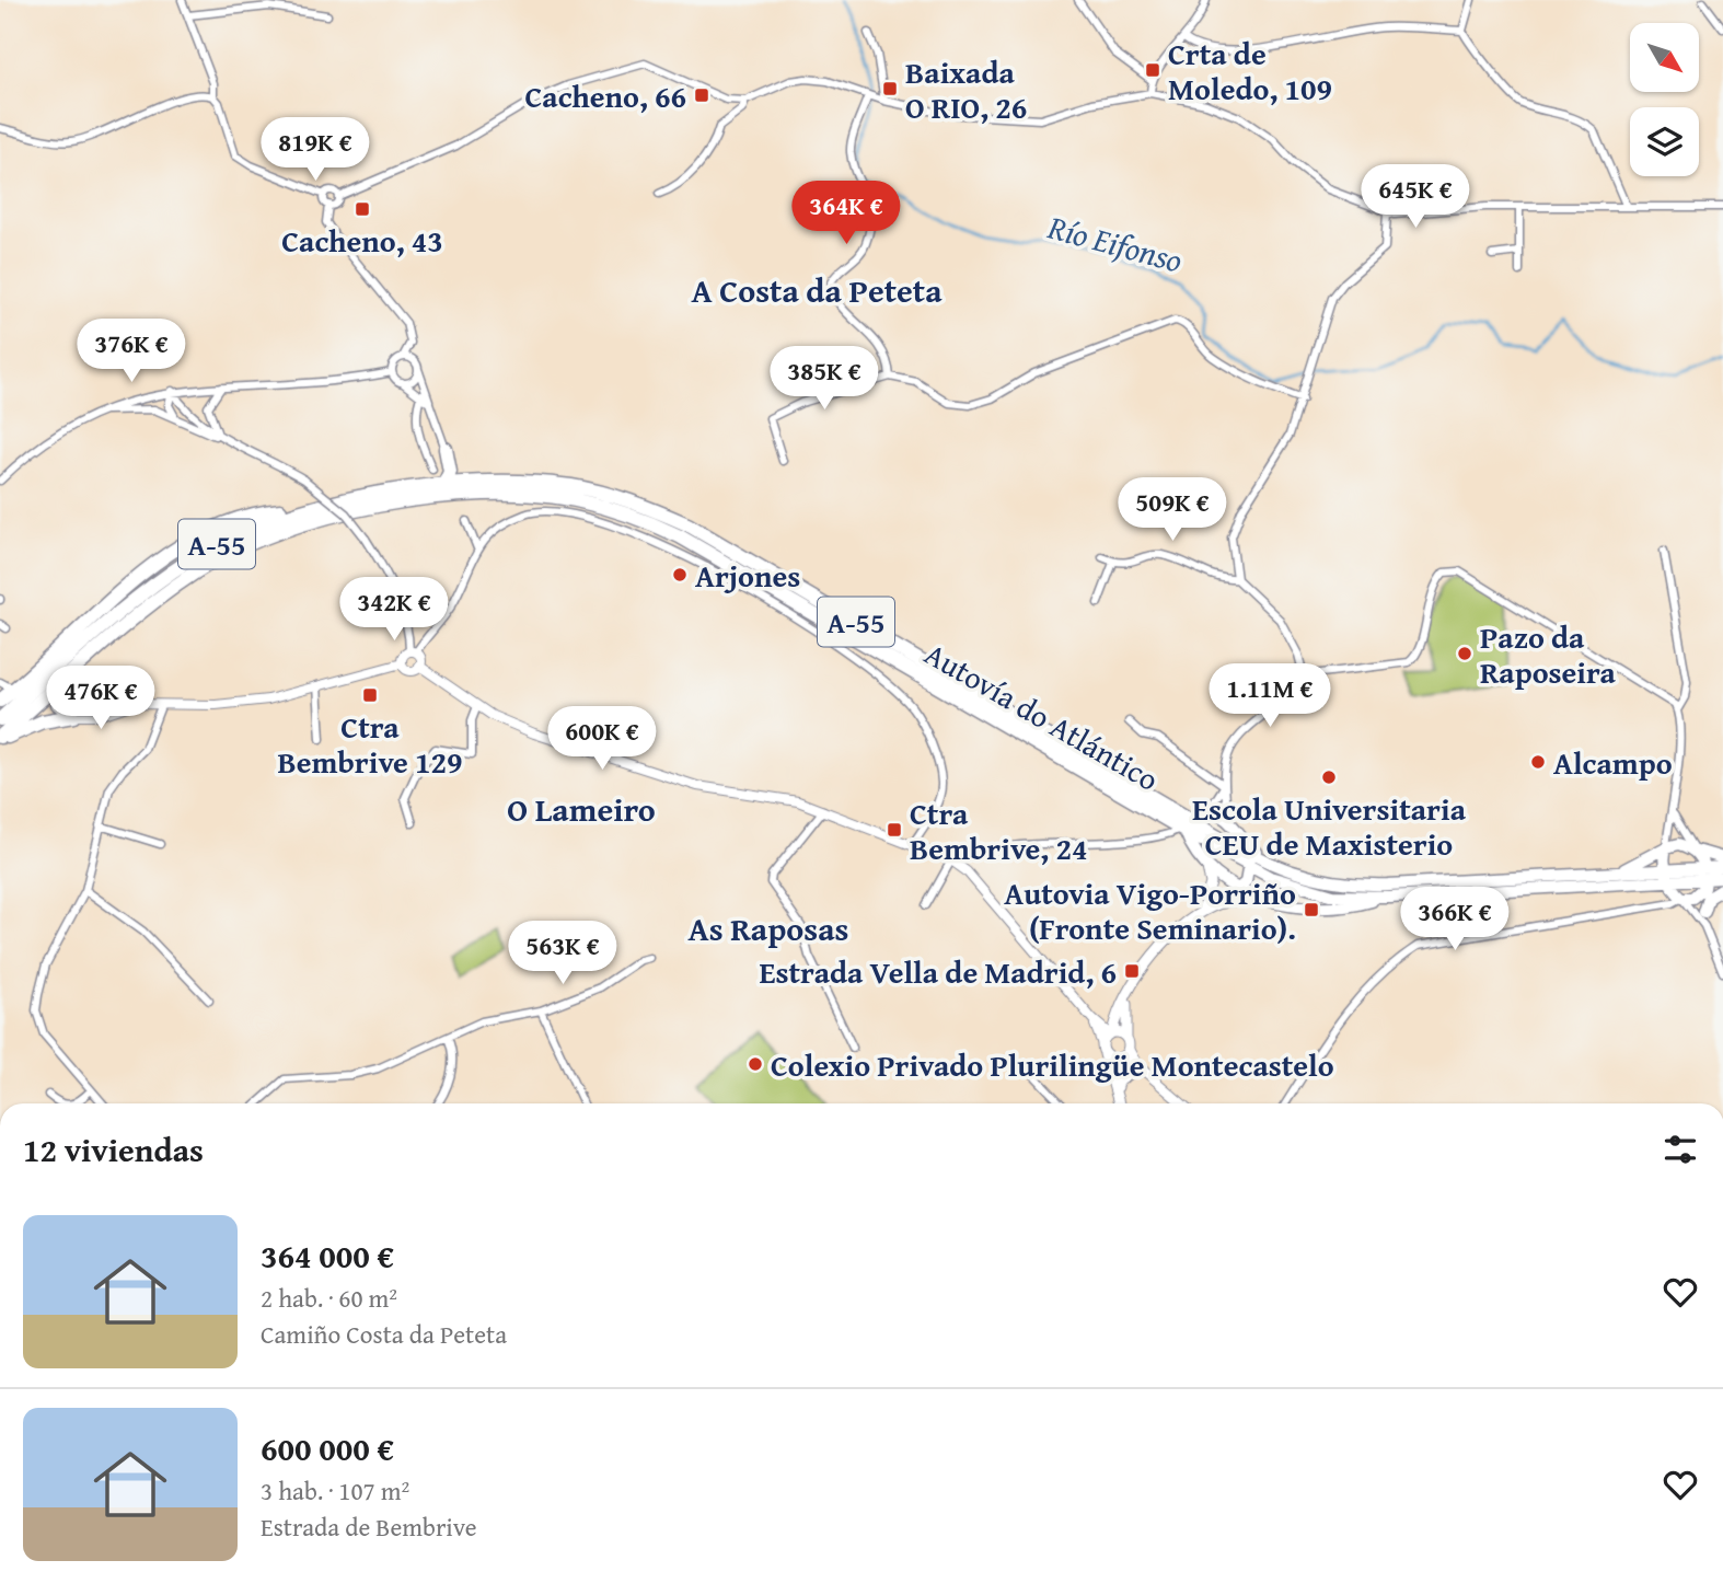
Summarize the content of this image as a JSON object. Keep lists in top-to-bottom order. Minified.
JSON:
{"streets":{"highway":["A-55","Autovía do Atlántico"]},"crossings":[["A-55","Autovía do Atlántico"]],"districts":["A Costa da Peteta","O Lameiro","As Raposas"],"water":["Río Eifonso"],"places":{"transit":["Crta de Moledo, 109","Baixada O RIO, 26","Cacheno, 66","Cacheno, 43","Ctra Bembrive 129","Ctra Bembrive, 24","Autovia Vigo-Porriño (Fronte Seminario).","Estrada Vella de Madrid, 6"],"other":["Arjones","Pazo da Raposeira","Alcampo","Escola Universitaria CEU de Maxisterio","Colexio Privado Plurilingüe Montecastelo"]},"north":"bottom right","page":{"price":["819K €","645K €","364K €","376K €","385K €","509K €","342K €","1.11M €","476K €","600K €","366K €","563K €"],"heading":"12 viviendas","list":[{"name":"364 000 €","note":"2 hab. · 60 m² · Camiño Costa da Peteta"},{"name":"600 000 €","note":"3 hab. · 107 m² · Estrada de Bembrive"}]}}
